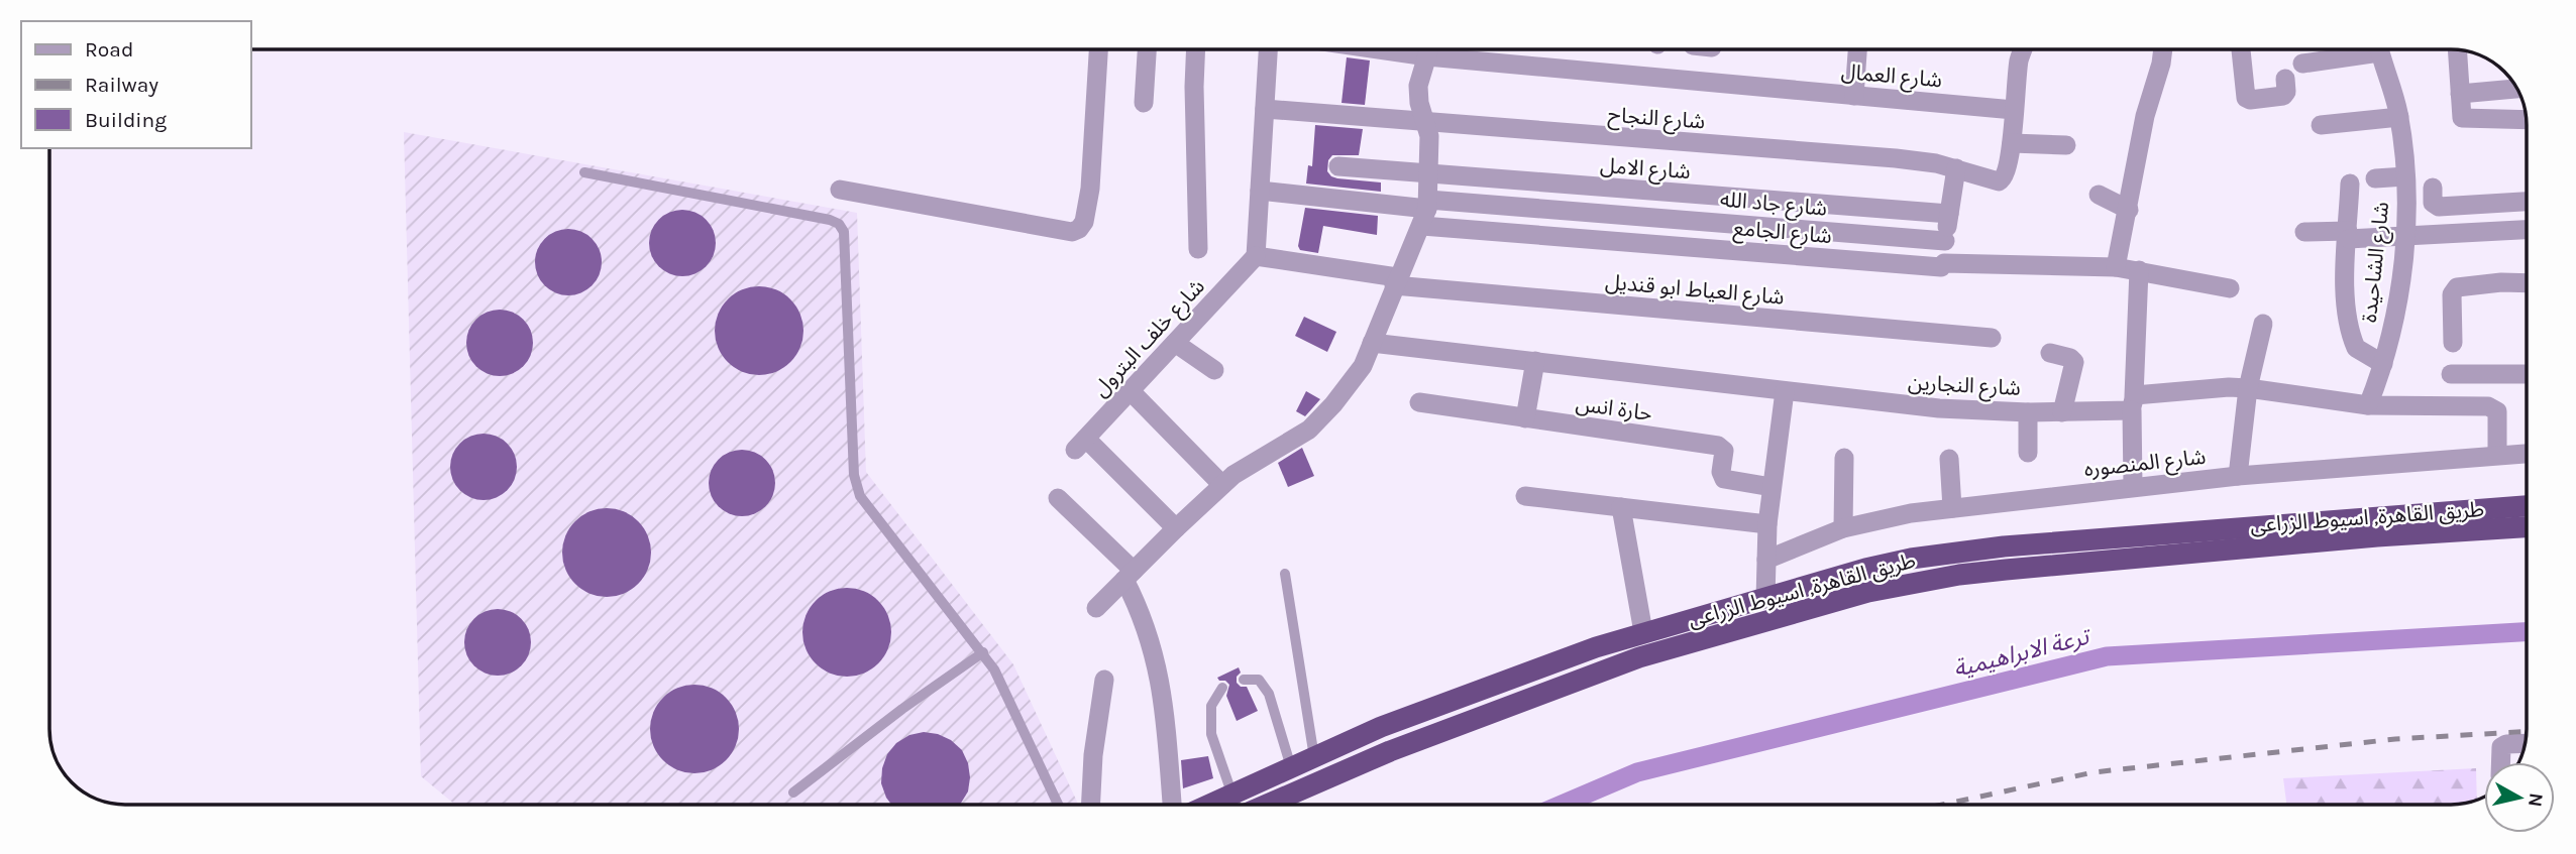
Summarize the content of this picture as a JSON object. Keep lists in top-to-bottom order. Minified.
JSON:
{"streets":{"highway":["طريق القاهرة, اسيوط الزراعى"],"street":["شارع العمال","شارع النجاح","شارع الامل","شارع جاد الله","شارع الجامع","شارع الشاحيدة","شارع العياط ابو قنديل","شارع خلف البترول","شارع النجارين","حارة انس","شارع المنصوره"]},"crossings":[["شارع جاد الله","شارع الجامع"],["شارع الشاحيدة","شارع النجارين"],["شارع العياط ابو قنديل","شارع خلف البترول"],["شارع النجارين","شارع المنصوره"]],"water":["ترعة الابراهيمية"],"legend":["Road","Railway","Building"],"north":"right"}
